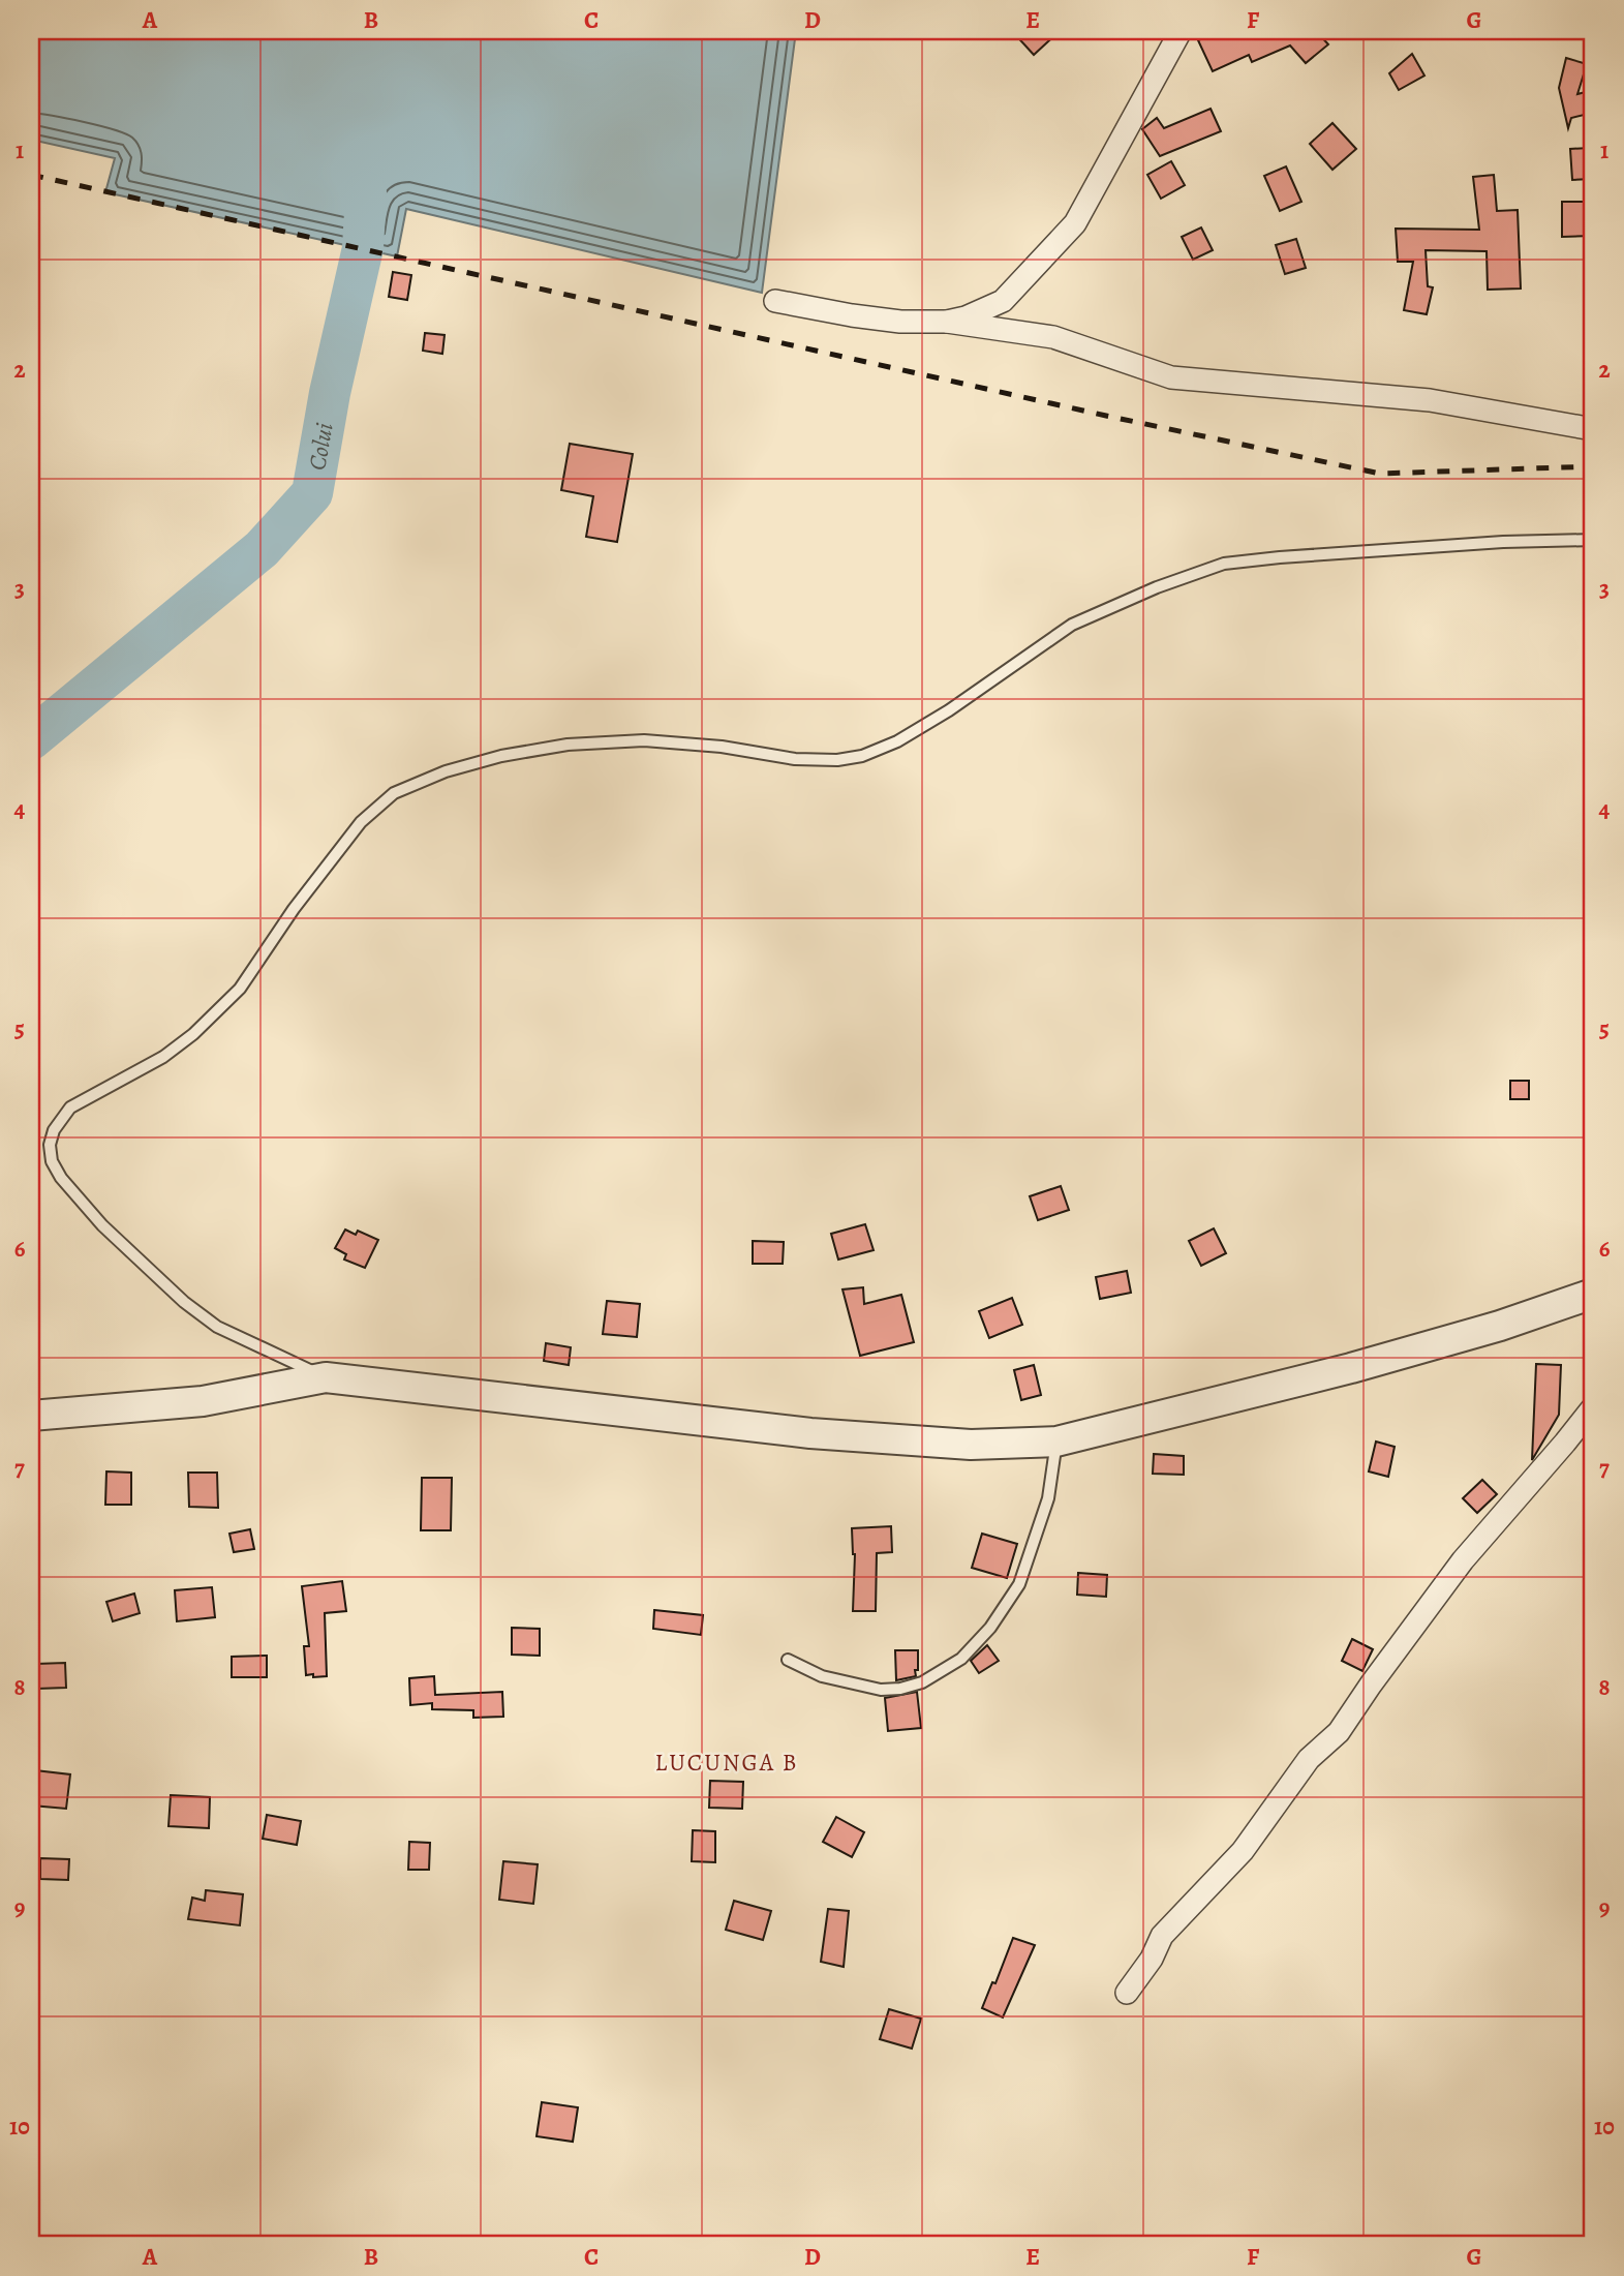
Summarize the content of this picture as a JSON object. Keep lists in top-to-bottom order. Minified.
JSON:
{"districts":["LUCUNGA B"],"water":["Colui"],"grid":{"columns":["A","B","C","D","E","F","G"],"rows":["1","2","3","4","5","6","7","8","9","10"]}}
